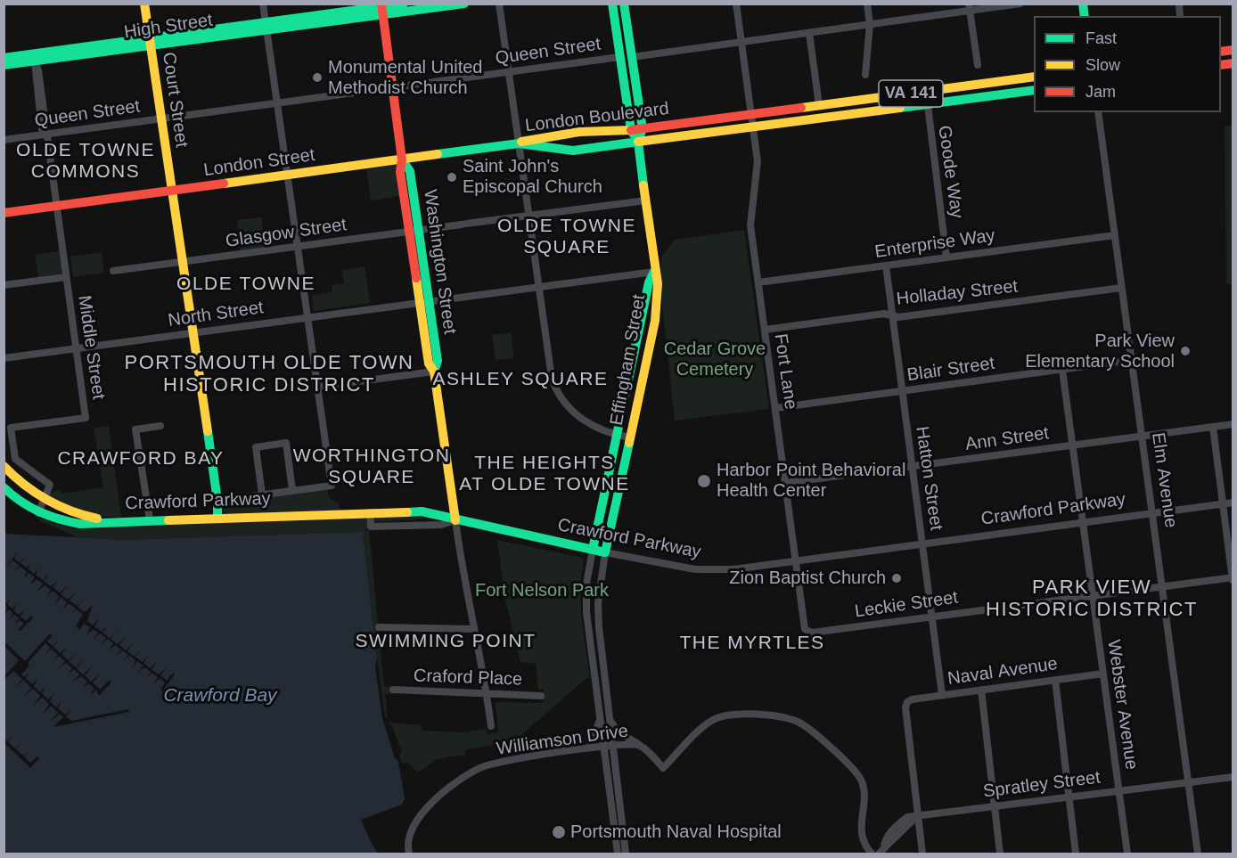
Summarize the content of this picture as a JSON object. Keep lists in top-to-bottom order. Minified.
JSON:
{"streets":{"main road":["High Street","VA 141","Court Street","London Boulevard","London Street","Washington Street","Effingham Street","Crawford Parkway"],"street":["Queen Street","Goode Way","Glasgow Street","Enterprise Way","Holladay Street","North Street","Middle Street","Blair Street","Fort Lane","Ann Street","Hatton Street","Elm Avenue","Leckie Street","Naval Avenue","Craford Place","Webster Avenue","Williamson Drive","Spratley Street"]},"crossings":[["High Street","Court Street"],["High Street","Washington Street"],["High Street","Middle Street"],["Queen Street","Court Street"],["Queen Street","Washington Street"],["Queen Street","Middle Street"],["Queen Street","Effingham Street"],["Court Street","London Street"],["Court Street","Glasgow Street"],["Court Street","North Street"],["Court Street","Crawford Parkway"],["London Boulevard","London Street"],["London Boulevard","Goode Way"],["London Boulevard","Effingham Street"],["London Boulevard","Fort Lane"],["London Street","Washington Street"],["London Street","Middle Street"],["Goode Way","Enterprise Way"],["Glasgow Street","Washington Street"],["Glasgow Street","Effingham Street"],["Enterprise Way","Fort Lane"],["Enterprise Way","Hatton Street"],["Enterprise Way","Elm Avenue"],["Washington Street","North Street"],["Washington Street","Crawford Parkway"],["Washington Street","Craford Place"],["Holladay Street","Fort Lane"],["Holladay Street","Hatton Street"],["Holladay Street","Elm Avenue"],["North Street","Middle Street"],["North Street","Effingham Street"],["Middle Street","Crawford Parkway"],["Effingham Street","Crawford Parkway"],["Effingham Street","Williamson Drive"],["Blair Street","Fort Lane"],["Blair Street","Hatton Street"],["Blair Street","Elm Avenue"],["Blair Street","Webster Avenue"],["Fort Lane","Ann Street"],["Fort Lane","Crawford Parkway"],["Fort Lane","Leckie Street"],["Ann Street","Hatton Street"],["Ann Street","Elm Avenue"],["Ann Street","Webster Avenue"],["Hatton Street","Crawford Parkway"],["Hatton Street","Leckie Street"],["Hatton Street","Naval Avenue"],["Elm Avenue","Crawford Parkway"],["Elm Avenue","Leckie Street"],["Elm Avenue","Spratley Street"],["Crawford Parkway","Webster Avenue"],["Leckie Street","Webster Avenue"],["Naval Avenue","Webster Avenue"],["Naval Avenue","Spratley Street"],["Webster Avenue","Spratley Street"]],"districts":["OLDE TOWNE COMMONS","OLDE TOWNE SQUARE","OLDE TOWNE","PORTSMOUTH OLDE TOWN HISTORIC DISTRICT","ASHLEY SQUARE","WORTHINGTON SQUARE","CRAWFORD BAY","THE HEIGHTS AT OLDE TOWNE","PARK VIEW HISTORIC DISTRICT","SWIMMING POINT","THE MYRTLES"],"water":["Crawford Bay"],"parks":["Cedar Grove Cemetery","Fort Nelson Park"],"places":["Monumental United Methodist Church","Saint John's Episcopal Church","Park View Elementary School","Harbor Point Behavioral Health Center","Zion Baptist Church","Portsmouth Naval Hospital"],"legend":["Fast","Slow","Jam"]}
